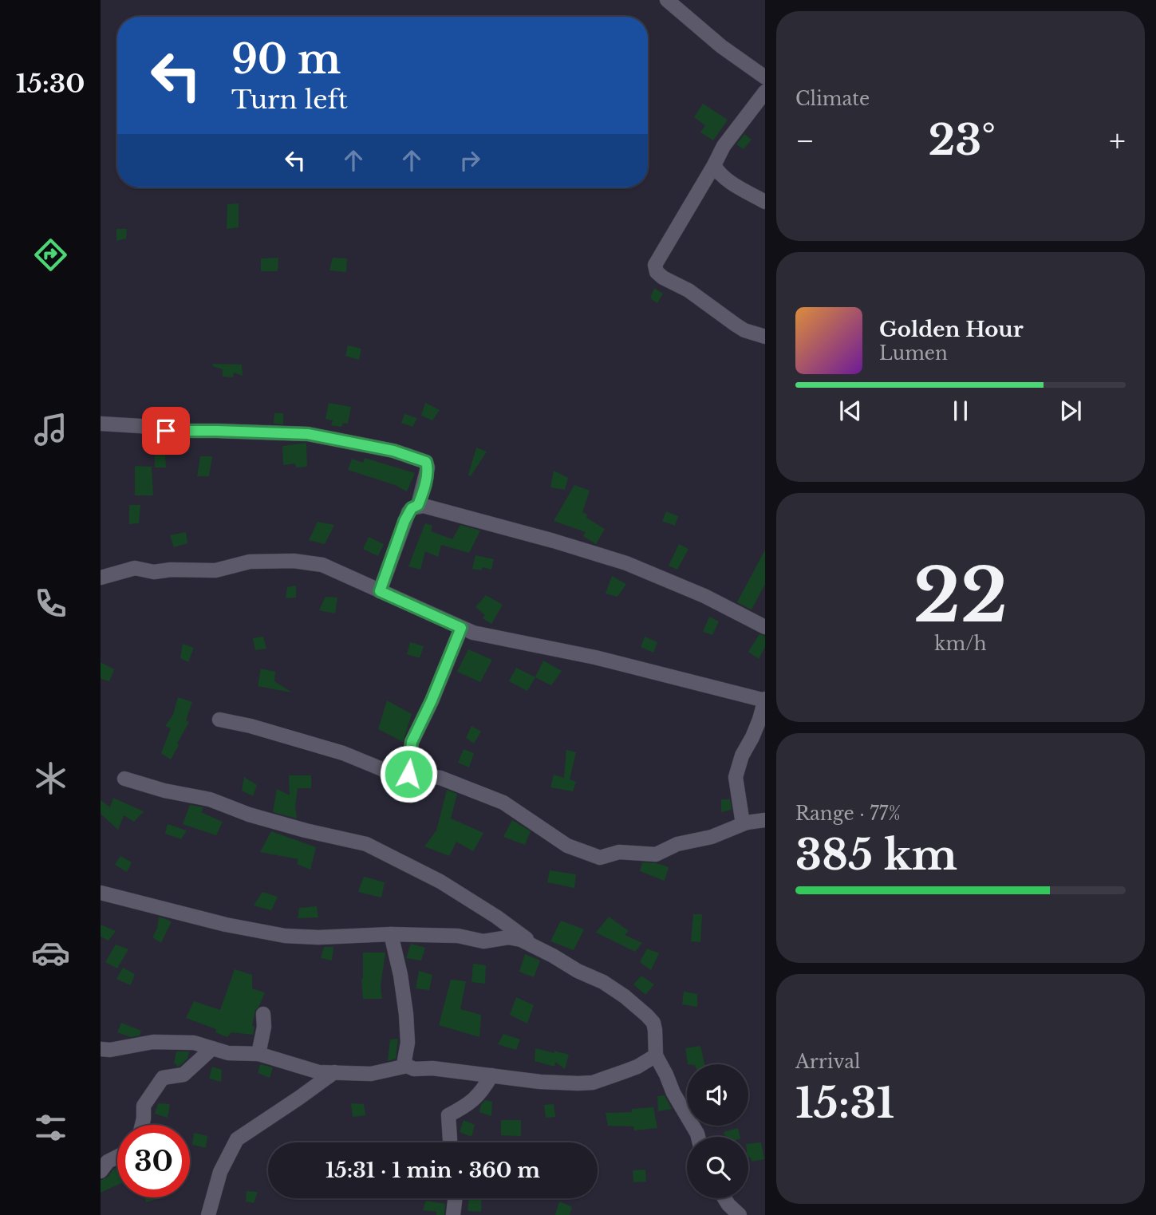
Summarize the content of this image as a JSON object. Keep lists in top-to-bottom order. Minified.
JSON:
{"page":{"tabs":"15:30","tile":["Climate",["22","km/h"],["Range · 77%","385 km"],["Arrival","15:31"]],"turn":["90 m","Turn left"],"heat":["−","23°","+"],"song":["Golden Hour","Lumen"],"limit":"30","trip":"15:31 · 1 min · 360 m"}}
